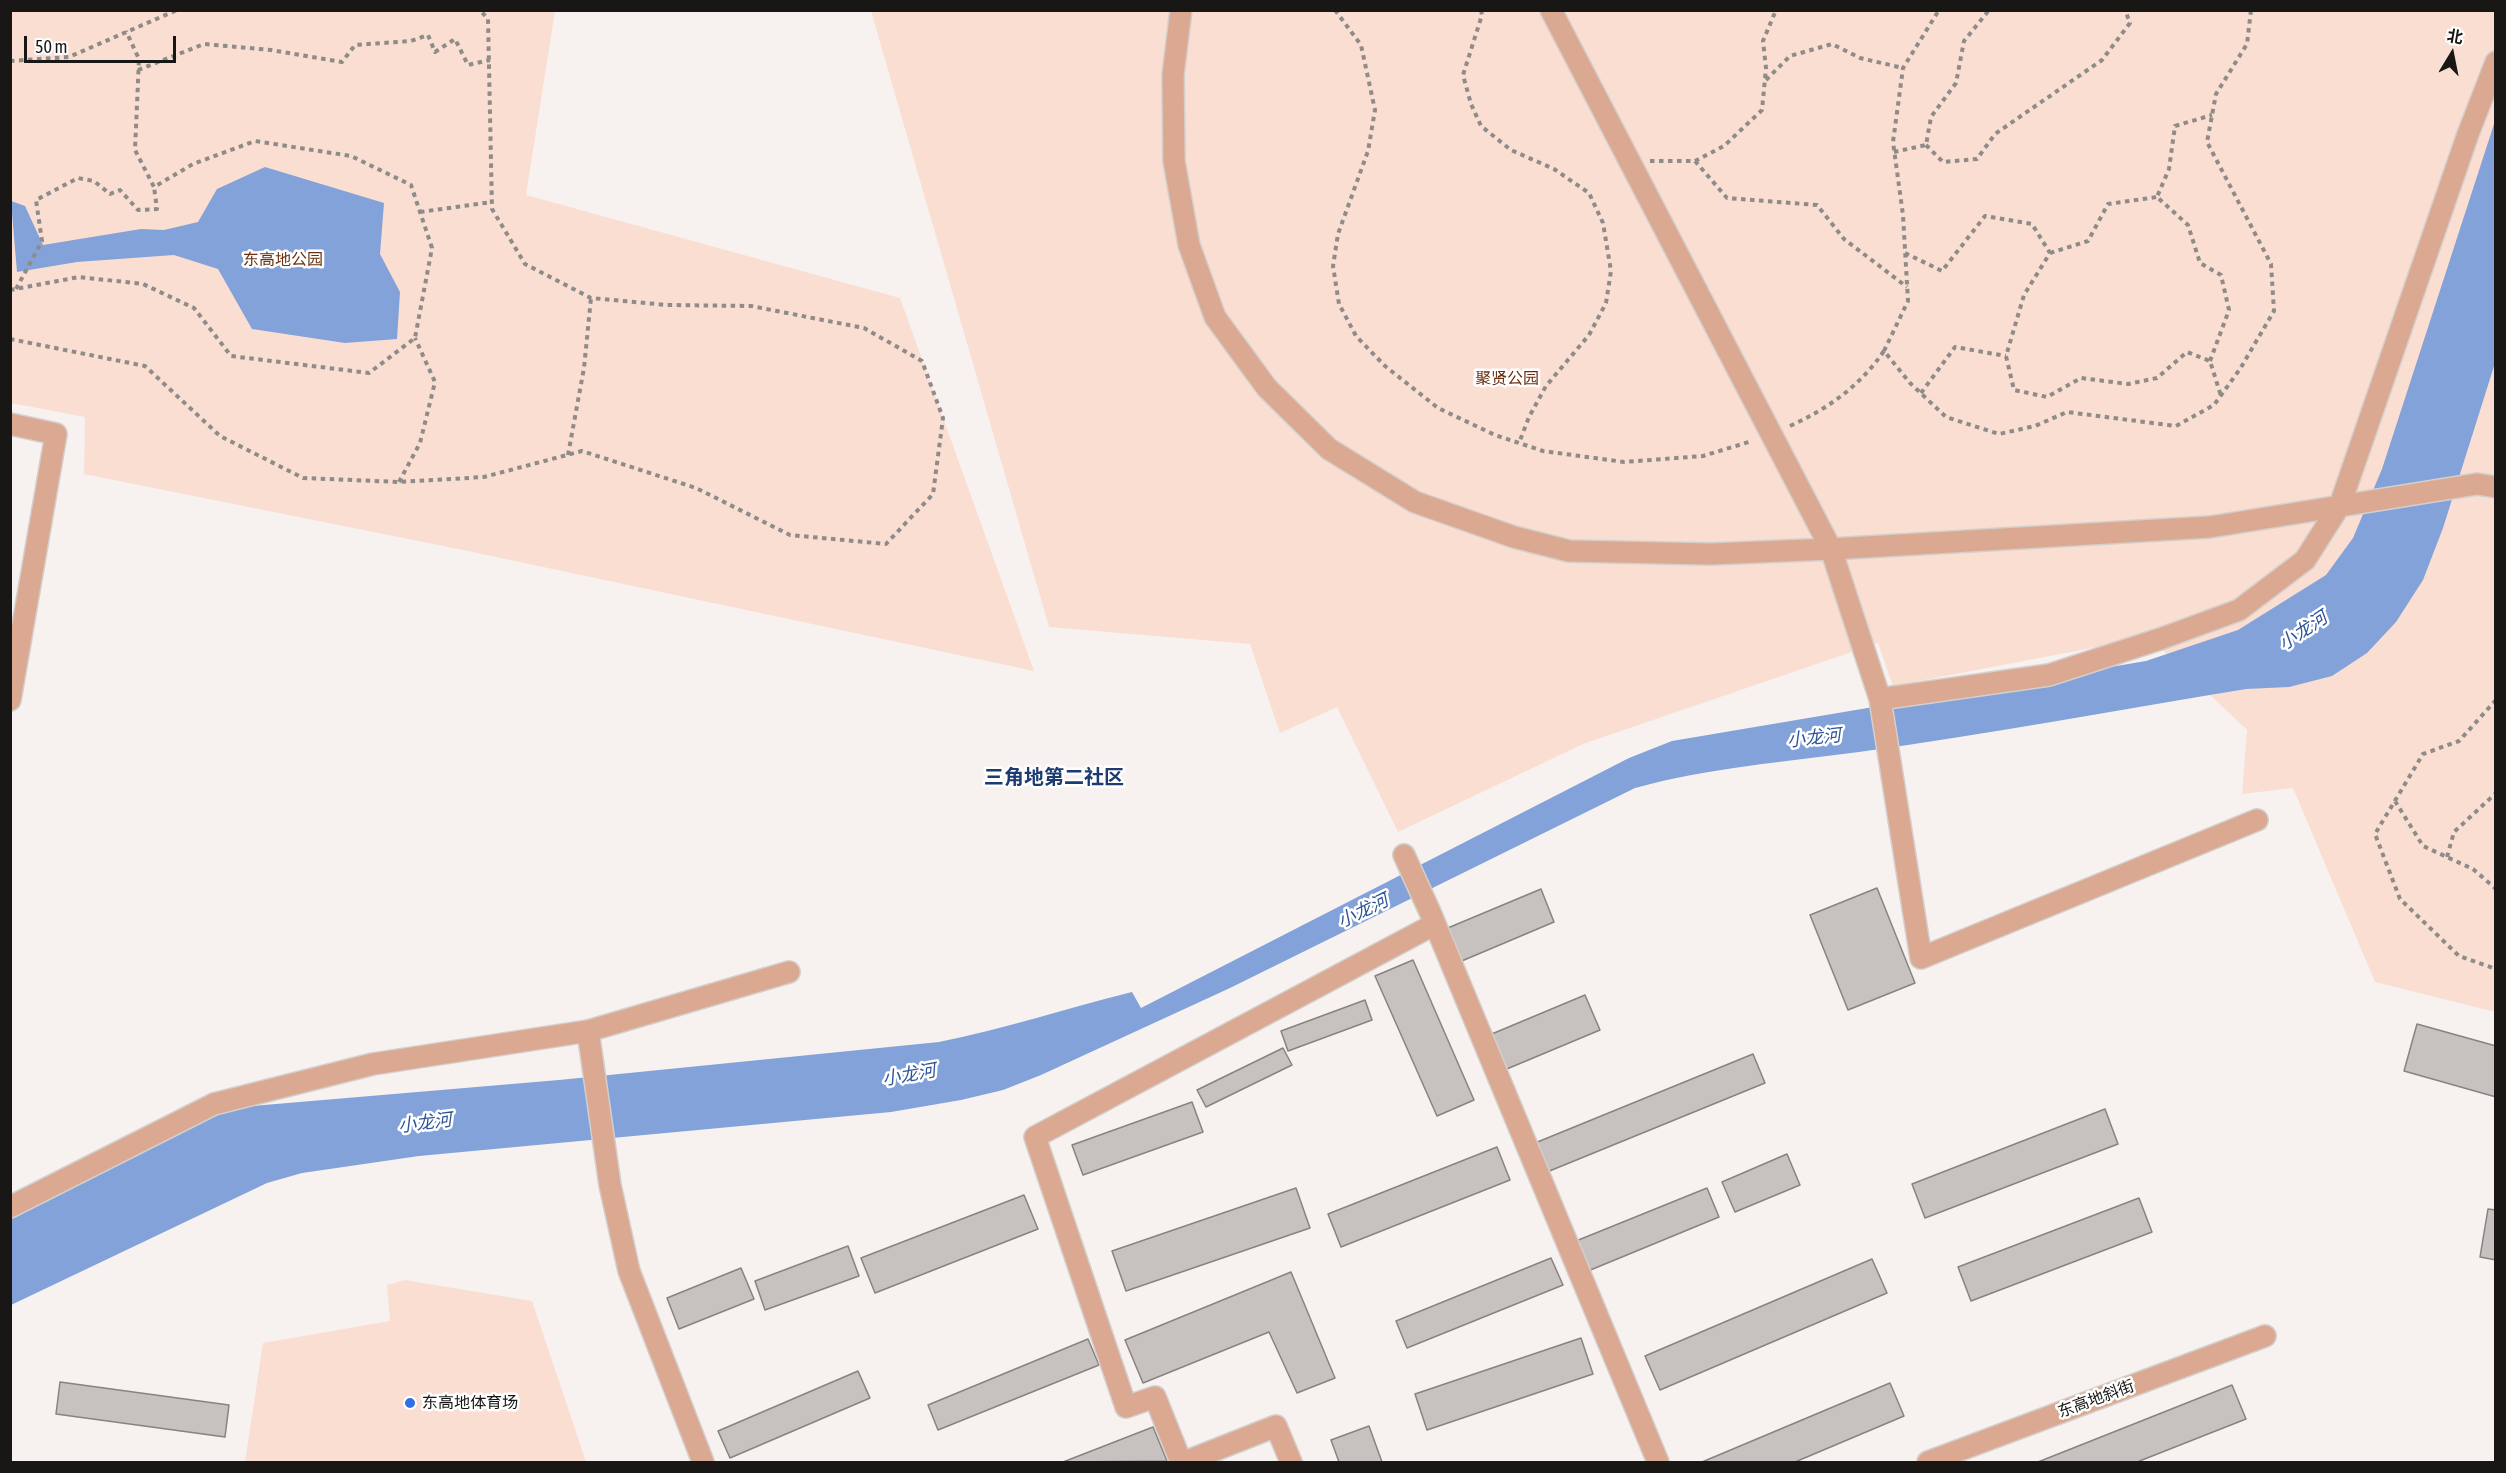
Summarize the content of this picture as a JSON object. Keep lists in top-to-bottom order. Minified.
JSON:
{"streets":{"street":["东高地斜街"]},"districts":["三角地第二社区"],"water":["小龙河"],"parks":["东高地公园","聚贤公园"],"places":["东高地体育场"],"scale_bar":"50 m","north":"top"}
